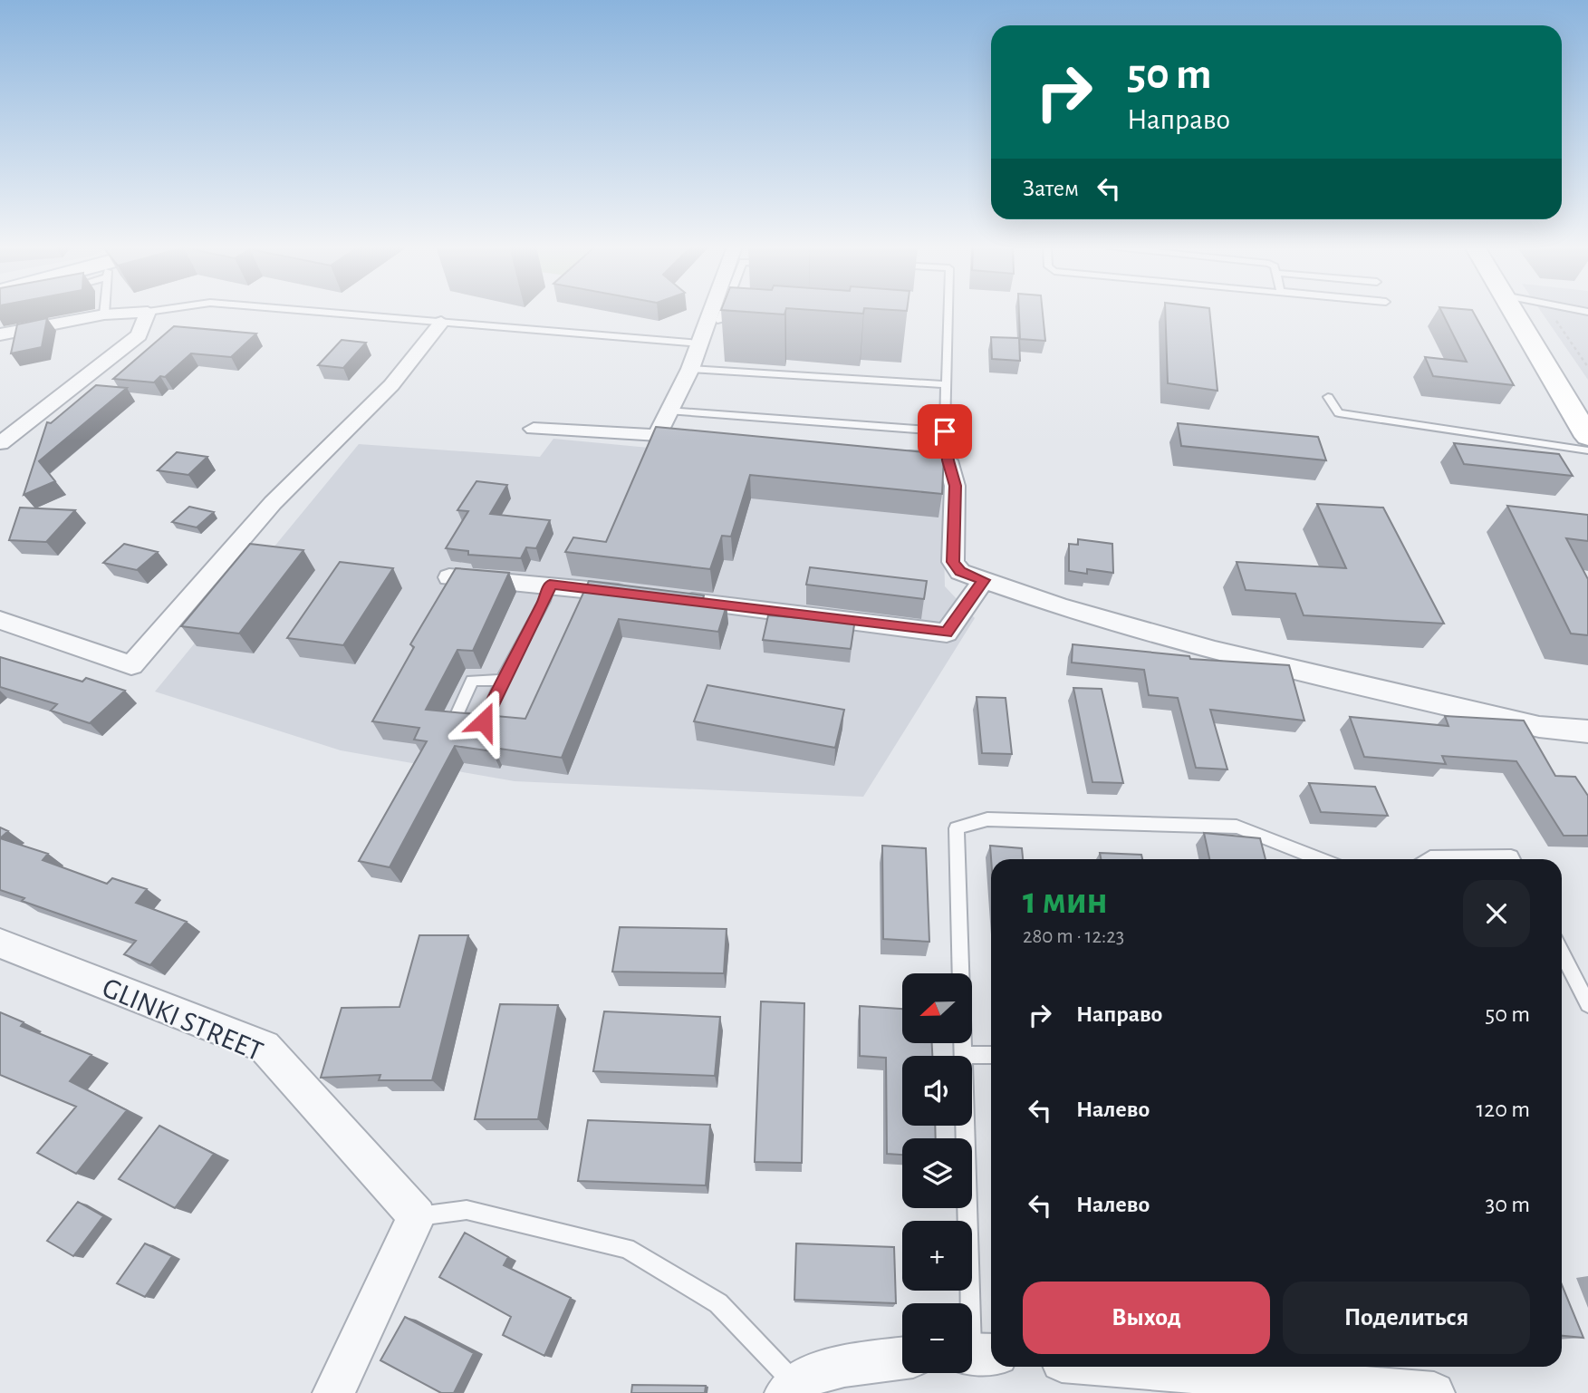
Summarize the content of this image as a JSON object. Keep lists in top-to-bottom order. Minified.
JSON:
{"streets":{"street":["GLINKI STREET"]},"north":"left","page":{"turn":["50 m","Направо"],"then":"Затем","heading":["1 мин","280 m · 12:23"],"list":[{"name":"Направо","value":"50 m"},{"name":"Налево","value":"120 m"},{"name":"Налево","value":"30 m"}],"map_buttons":["+","−"],"buttons":["Выход","Поделиться"]}}
